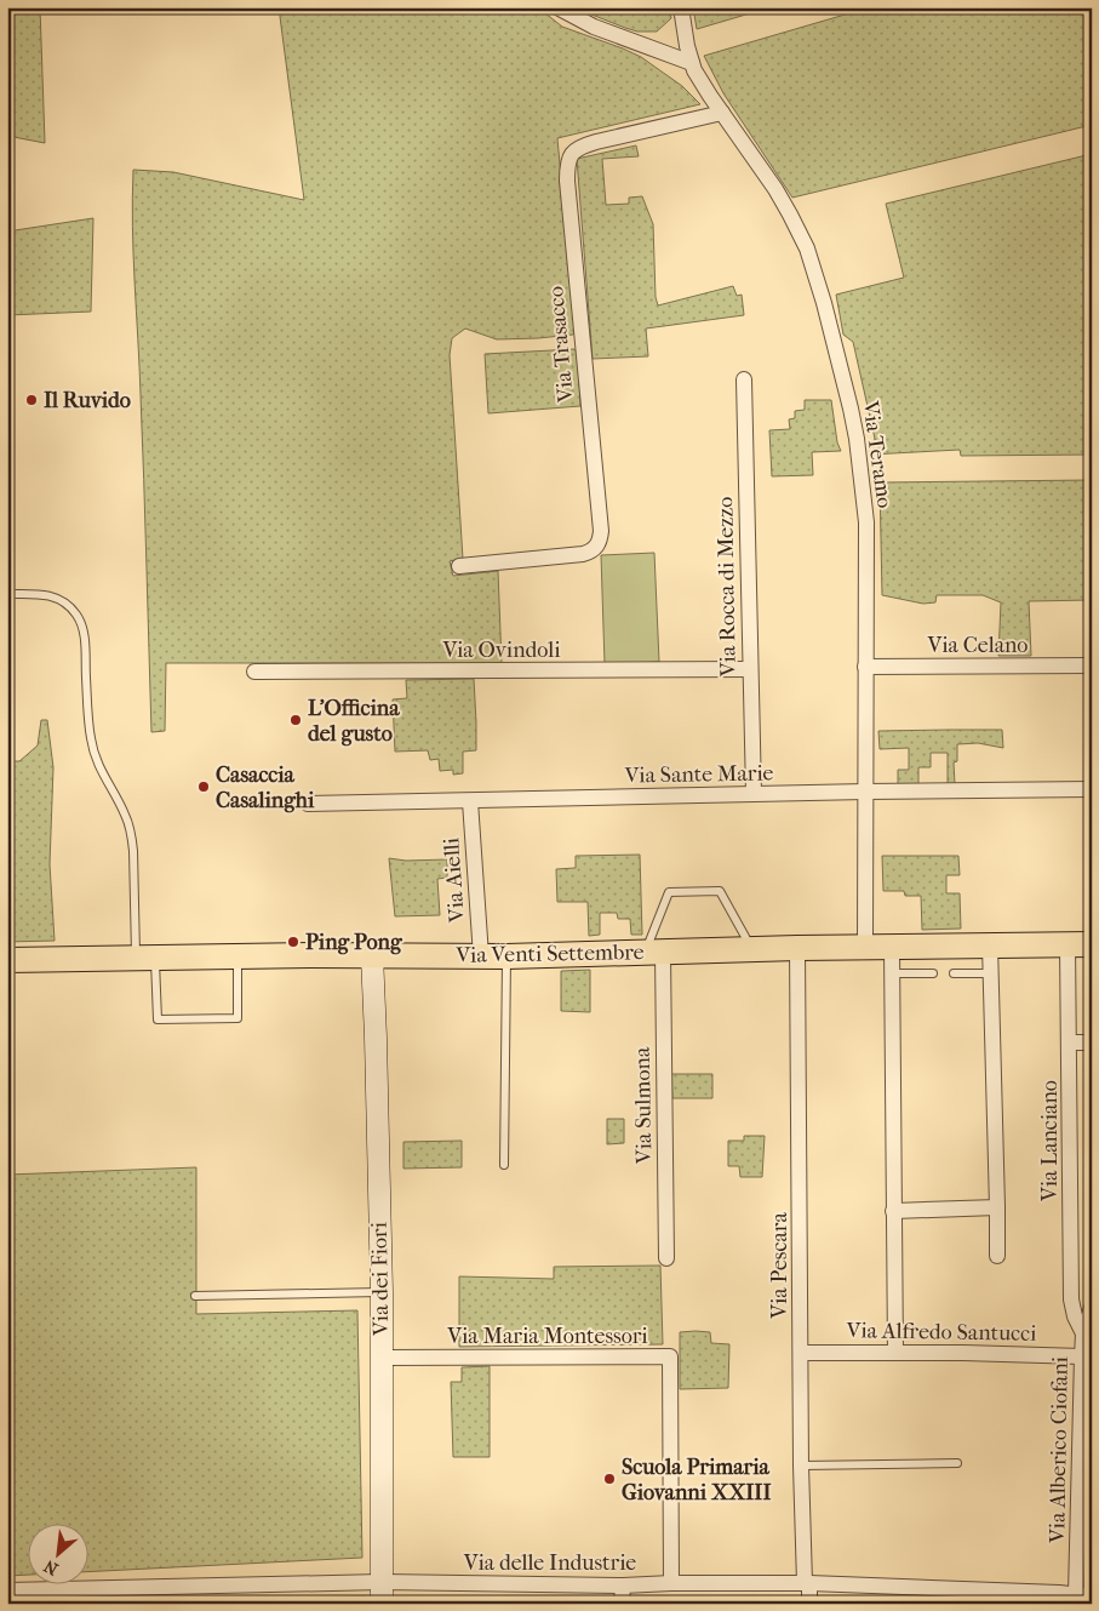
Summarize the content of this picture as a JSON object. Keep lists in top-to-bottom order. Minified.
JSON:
{"streets":{"main road":["Via Venti Settembre","Via dei Fiori"],"street":["Via Trasacco","Via Teramo","Via Rocca di Mezzo","Via Celano","Via Ovindoli","Via Sante Marie","Via Aielli","Via Sulmona","Via Lanciano","Via Pescara","Via Alfredo Santucci","Via Maria Montessori","Via Alberico Ciofani","Via delle Industrie"]},"crossings":[["Via Trasacco","Via Teramo"],["Via Teramo","Via Celano"],["Via Teramo","Via Sante Marie"],["Via Teramo","Via Venti Settembre"],["Via Rocca di Mezzo","Via Ovindoli"],["Via Rocca di Mezzo","Via Sante Marie"],["Via Sante Marie","Via Aielli"],["Via Aielli","Via Venti Settembre"],["Via Venti Settembre","Via Sulmona"],["Via Venti Settembre","Via Lanciano"],["Via Venti Settembre","Via Pescara"],["Via Venti Settembre","Via dei Fiori"],["Via Lanciano","Via Alberico Ciofani"],["Via Pescara","Via Alfredo Santucci"],["Via Pescara","Via delle Industrie"],["Via dei Fiori","Via Maria Montessori"],["Via dei Fiori","Via delle Industrie"],["Via Alfredo Santucci","Via Alberico Ciofani"],["Via Maria Montessori","Via delle Industrie"],["Via Alberico Ciofani","Via delle Industrie"]],"places":["Il Ruvido","L'Officina del gusto","Casaccia Casalinghi","Ping Pong","Scuola Primaria Giovanni XXIII"],"north":"bottom left"}
